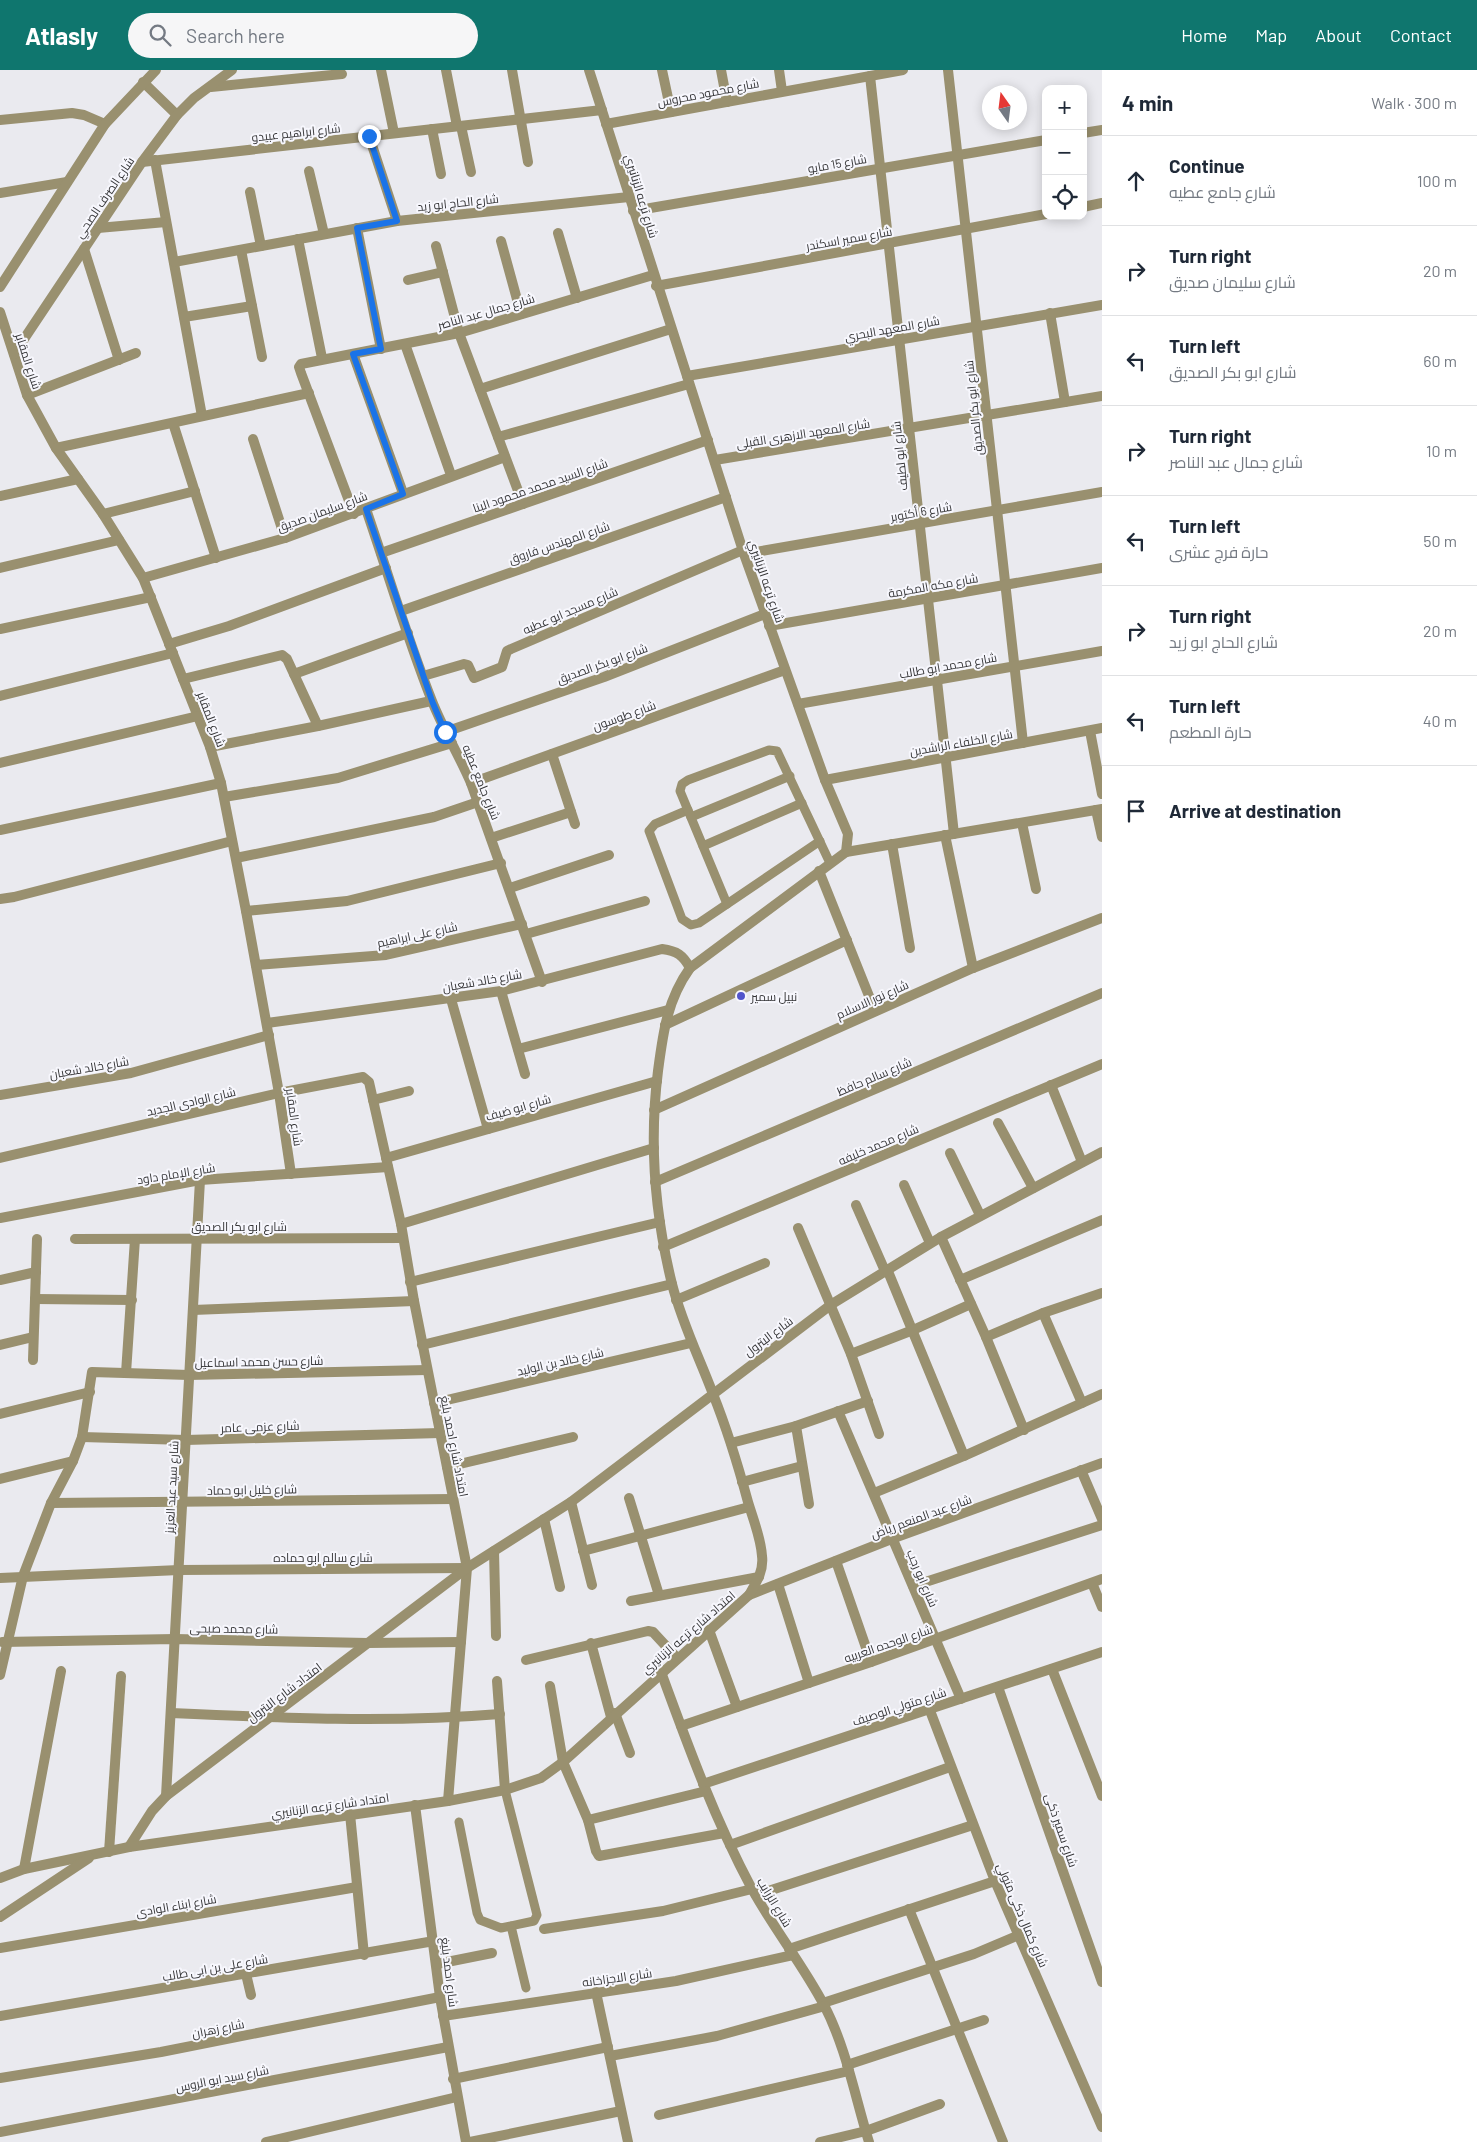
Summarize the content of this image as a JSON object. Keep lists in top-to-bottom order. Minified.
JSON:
{"streets":{"street":["شارع محمود محروس","شارع ابراهيم عبيدو","شارع 15 مايو","شارع ترعه الزنانيري","شارع الصرف الصحي","شارع الحاج ابو زيد","شارع سمير اسكندر","شارع جمال عبد الناصر","شارع المعهد البحري","شارع المقابر","شارع ابو بكر الصديق","شارع المعهد الازهرى القبلى","شارع ابو لطيف","شارع السيد محمد محمود البنا","شارع سليمان صديق","شارع 6 أكتوبر","شارع المهندس فاروق","شارع مكه المكرمة","شارع مسجد ابو عطيه","شارع محمد ابو طالب","شارع طوسون","شارع الخلفاء الراشدين","شارع جامع عطيه","شارع على ابراهيم","شارع خالد شعبان","شارع نور الاسلام","شارع سالم حافظ","شارع الوادى الجديد","شارع ابو ضيف","شارع محمد خليفه","شارع الإمام داود","شارع البترول","شارع حسن محمد اسماعيل","شارع خالد بن الوليد","شارع عزمى عامر","امتداد شارع احمد بليغ","شارع سيد عبد العزيز","شارع خليل ابو حماد","شارع عبد المنعم رياض","شارع سالم ابو حماده","شارع ابو رجب","شارع محمد صبحى","امتداد شارع ترعه الزنانيري","شارع الوحده العربيه","امتداد شارع البترول","شارع متولي الوصيف","شارع سمير ذكى","شارع الزرايب","شارع ابناء الوادى","شارع كمال ذكى متولي","شارع على بن ابى طالب","شارع احمد بليغ","شارع الاجزاخانه","شارع زهران","شارع سيد ابو الروس"]},"crossings":[["شارع محمود محروس","شارع ترعه الزنانيري"],["شارع محمود محروس","شارع ابو لطيف"],["شارع ابراهيم عبيدو","شارع ترعه الزنانيري"],["شارع ابراهيم عبيدو","شارع الصرف الصحي"],["شارع 15 مايو","شارع ترعه الزنانيري"],["شارع 15 مايو","شارع ابو بكر الصديق"],["شارع 15 مايو","شارع ابو لطيف"],["شارع ترعه الزنانيري","شارع الحاج ابو زيد"],["شارع ترعه الزنانيري","شارع سمير اسكندر"],["شارع ترعه الزنانيري","شارع جمال عبد الناصر"],["شارع ترعه الزنانيري","شارع المعهد البحري"],["شارع ترعه الزنانيري","شارع ابو بكر الصديق"],["شارع ترعه الزنانيري","شارع المعهد الازهرى القبلى"],["شارع ترعه الزنانيري","شارع السيد محمد محمود البنا"],["شارع ترعه الزنانيري","شارع 6 أكتوبر"],["شارع ترعه الزنانيري","شارع المهندس فاروق"],["شارع ترعه الزنانيري","شارع مكه المكرمة"],["شارع ترعه الزنانيري","شارع مسجد ابو عطيه"],["شارع ترعه الزنانيري","شارع محمد ابو طالب"],["شارع ترعه الزنانيري","شارع طوسون"],["شارع ترعه الزنانيري","شارع الخلفاء الراشدين"],["شارع الصرف الصحي","شارع المقابر"],["شارع سمير اسكندر","شارع ابو بكر الصديق"],["شارع سمير اسكندر","شارع ابو لطيف"],["شارع المعهد البحري","شارع ابو بكر الصديق"],["شارع المعهد البحري","شارع ابو لطيف"],["شارع المقابر","شارع سليمان صديق"],["شارع المقابر","شارع على ابراهيم"],["شارع المقابر","شارع خالد شعبان"],["شارع المقابر","شارع الوادى الجديد"],["شارع المقابر","شارع الإمام داود"],["شارع ابو بكر الصديق","شارع المعهد الازهرى القبلى"],["شارع ابو بكر الصديق","شارع 6 أكتوبر"],["شارع ابو بكر الصديق","شارع مكه المكرمة"],["شارع ابو بكر الصديق","شارع محمد ابو طالب"],["شارع ابو بكر الصديق","شارع الخلفاء الراشدين"],["شارع ابو بكر الصديق","شارع جامع عطيه"],["شارع ابو بكر الصديق","امتداد شارع احمد بليغ"],["شارع ابو بكر الصديق","شارع سيد عبد العزيز"],["شارع المعهد الازهرى القبلى","شارع ابو لطيف"],["شارع ابو لطيف","شارع 6 أكتوبر"],["شارع ابو لطيف","شارع مكه المكرمة"],["شارع ابو لطيف","شارع محمد ابو طالب"],["شارع ابو لطيف","شارع الخلفاء الراشدين"],["شارع ابو لطيف","شارع نور الاسلام"],["شارع السيد محمد محمود البنا","شارع جامع عطيه"],["شارع سليمان صديق","شارع جامع عطيه"],["شارع 6 أكتوبر","شارع مسجد ابو عطيه"],["شارع المهندس فاروق","شارع جامع عطيه"],["شارع مسجد ابو عطيه","شارع جامع عطيه"],["شارع طوسون","شارع جامع عطيه"],["شارع جامع عطيه","شارع على ابراهيم"],["شارع جامع عطيه","شارع خالد شعبان"],["شارع نور الاسلام","امتداد شارع ترعه الزنانيري"],["شارع سالم حافظ","امتداد شارع ترعه الزنانيري"],["شارع الوادى الجديد","امتداد شارع احمد بليغ"],["شارع ابو ضيف","شارع الإمام داود"],["شارع ابو ضيف","امتداد شارع احمد بليغ"],["شارع ابو ضيف","امتداد شارع ترعه الزنانيري"],["شارع محمد خليفه","امتداد شارع ترعه الزنانيري"],["شارع الإمام داود","امتداد شارع احمد بليغ"],["شارع الإمام داود","شارع سيد عبد العزيز"],["شارع البترول","امتداد شارع احمد بليغ"],["شارع البترول","شارع سالم ابو حماده"],["شارع البترول","امتداد شارع ترعه الزنانيري"],["شارع البترول","امتداد شارع البترول"],["شارع حسن محمد اسماعيل","امتداد شارع احمد بليغ"],["شارع حسن محمد اسماعيل","شارع سيد عبد العزيز"],["شارع خالد بن الوليد","امتداد شارع احمد بليغ"],["شارع خالد بن الوليد","امتداد شارع ترعه الزنانيري"],["شارع عزمى عامر","امتداد شارع احمد بليغ"],["شارع عزمى عامر","شارع سيد عبد العزيز"],["امتداد شارع احمد بليغ","شارع خليل ابو حماد"],["امتداد شارع احمد بليغ","شارع سالم ابو حماده"],["امتداد شارع احمد بليغ","شارع محمد صبحى"],["امتداد شارع احمد بليغ","امتداد شارع ترعه الزنانيري"],["امتداد شارع احمد بليغ","امتداد شارع البترول"],["شارع سيد عبد العزيز","شارع خليل ابو حماد"],["شارع سيد عبد العزيز","شارع سالم ابو حماده"],["شارع سيد عبد العزيز","شارع محمد صبحى"],["شارع سيد عبد العزيز","امتداد شارع البترول"],["شارع عبد المنعم رياض","شارع ابو رجب"],["شارع عبد المنعم رياض","امتداد شارع ترعه الزنانيري"],["شارع سالم ابو حماده","امتداد شارع البترول"],["شارع ابو رجب","شارع الوحده العربيه"],["شارع ابو رجب","شارع متولي الوصيف"],["شارع محمد صبحى","امتداد شارع البترول"],["امتداد شارع ترعه الزنانيري","امتداد شارع البترول"],["امتداد شارع ترعه الزنانيري","شارع الزرايب"],["امتداد شارع ترعه الزنانيري","شارع احمد بليغ"],["شارع الوحده العربيه","شارع الزرايب"],["شارع متولي الوصيف","شارع سمير ذكى"],["شارع متولي الوصيف","شارع الزرايب"],["شارع متولي الوصيف","شارع كمال ذكى متولي"],["شارع الزرايب","شارع الاجزاخانه"],["شارع كمال ذكى متولي","شارع الاجزاخانه"],["شارع على بن ابى طالب","شارع احمد بليغ"],["شارع احمد بليغ","شارع الاجزاخانه"],["شارع احمد بليغ","شارع زهران"],["شارع احمد بليغ","شارع سيد ابو الروس"]],"places":["نبيل سمير"],"north":"top","page":{"header":"Atlasly","search":"Search here","nav":["Home","Map","About","Contact"],"heading":["4 min","Walk · 300 m"],"map_buttons":["+","−"],"list":[["Continue","شارع جامع عطيه","100 m"],["Turn right","شارع سليمان صديق","20 m"],["Turn left","شارع ابو بكر الصديق","60 m"],["Turn right","شارع جمال عبد الناصر","10 m"],["Turn left","حارة فرج عشرى","50 m"],["Turn right","شارع الحاج ابو زيد","20 m"],["Turn left","حارة المطعم","40 m"],"Arrive at destination"]}}
